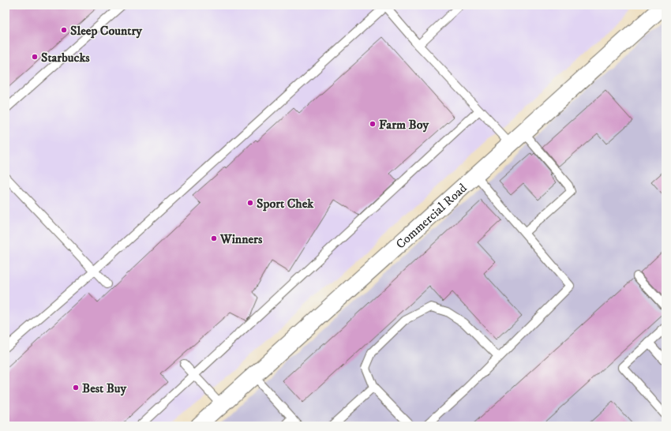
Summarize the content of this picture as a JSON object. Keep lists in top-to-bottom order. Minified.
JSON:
{"streets":{"street":["Commercial Road"]},"places":["Sleep Country","Starbucks","Farm Boy","Sport Chek","Winners","Best Buy"]}
